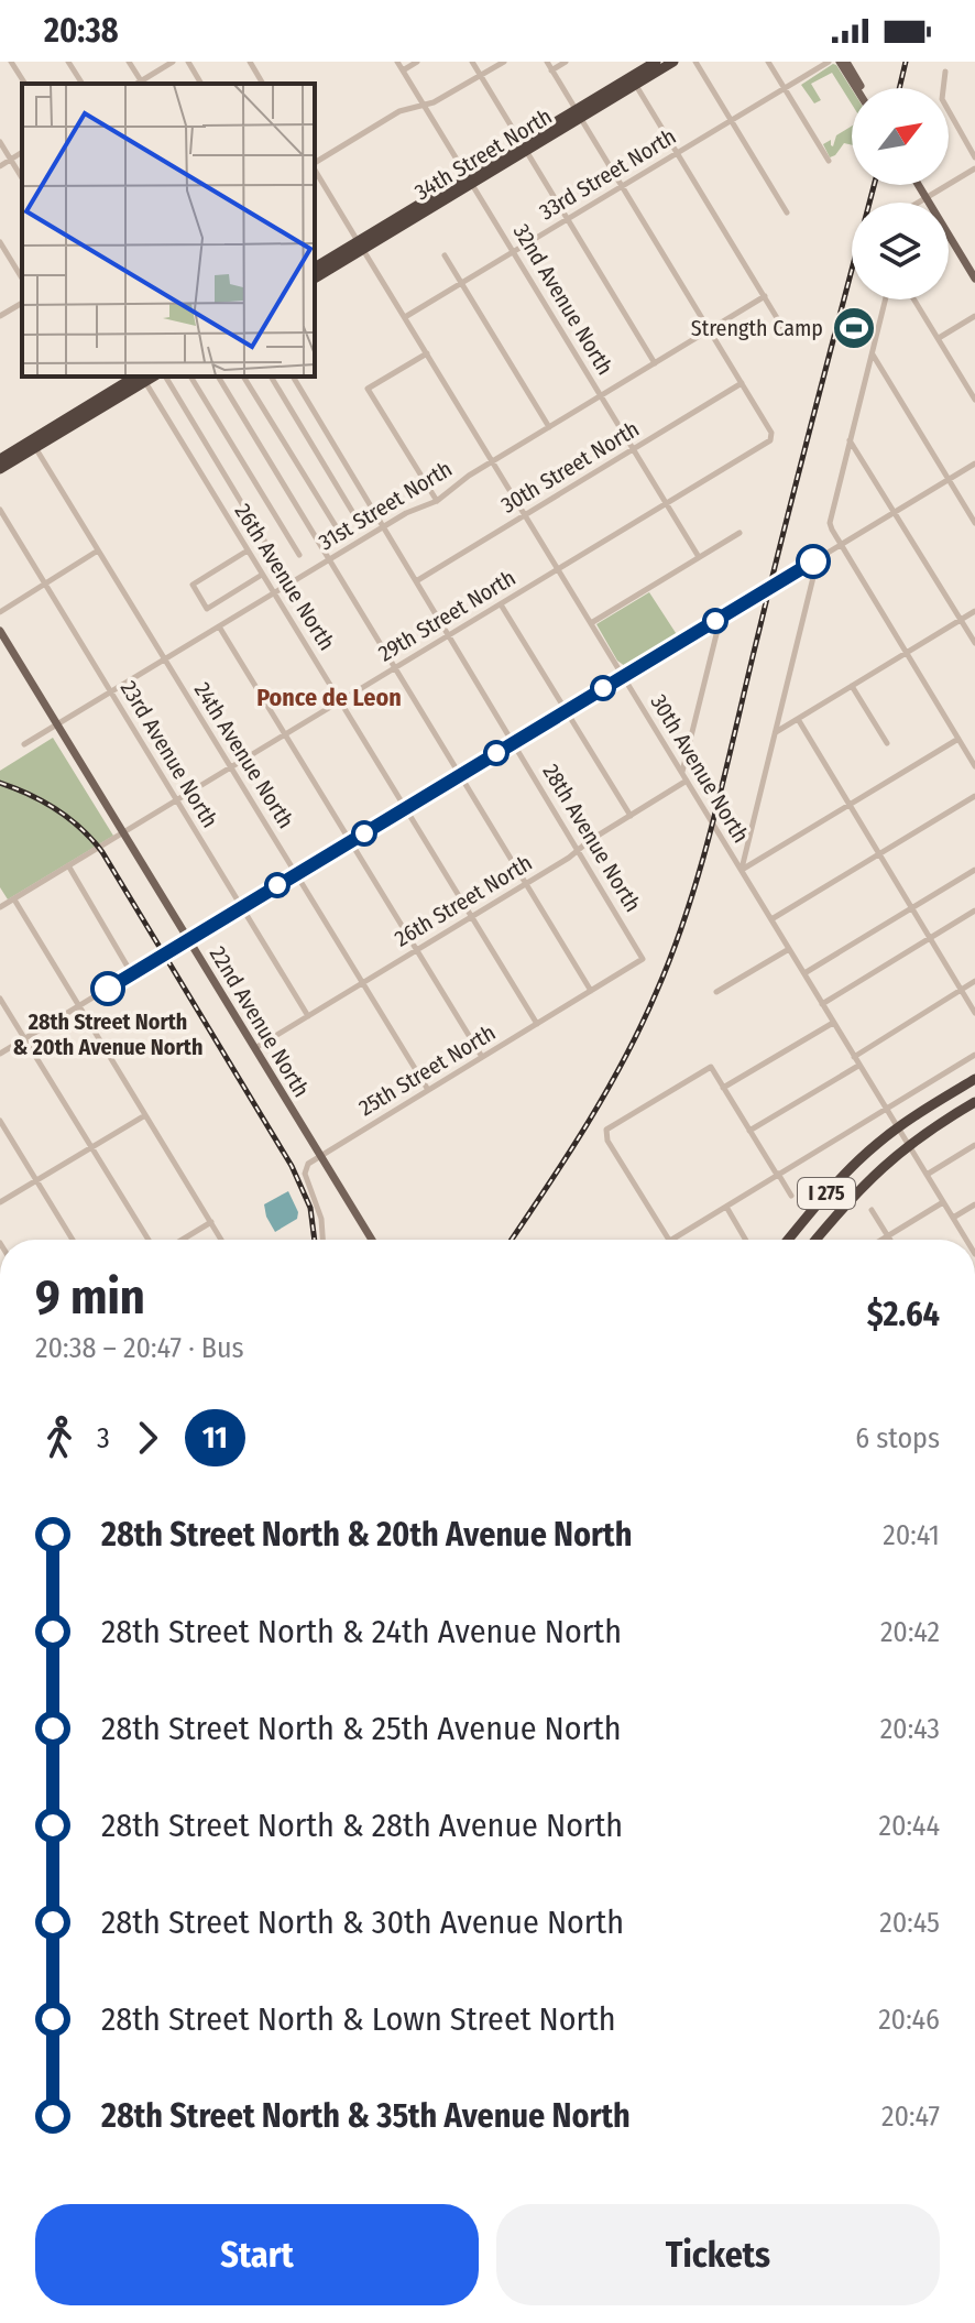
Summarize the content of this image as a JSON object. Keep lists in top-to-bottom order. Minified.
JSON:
{"streets":{"highway":["34th Street North","I 275"],"main road":["22nd Avenue North"],"street":["33rd Street North","32nd Avenue North","30th Street North","31st Street North","26th Avenue North","29th Street North","23rd Avenue North","24th Avenue North","30th Avenue North","28th Avenue North","26th Street North","25th Street North"]},"crossings":[["34th Street North","32nd Avenue North"],["34th Street North","30th Avenue North"],["33rd Street North","32nd Avenue North"],["33rd Street North","30th Avenue North"],["32nd Avenue North","30th Street North"],["32nd Avenue North","31st Street North"],["32nd Avenue North","29th Street North"],["30th Street North","29th Street North"],["30th Street North","30th Avenue North"],["30th Street North","28th Avenue North"],["31st Street North","26th Avenue North"],["31st Street North","23rd Avenue North"],["31st Street North","24th Avenue North"],["31st Street North","30th Avenue North"],["31st Street North","28th Avenue North"],["31st Street North","22nd Avenue North"],["26th Avenue North","29th Street North"],["26th Avenue North","26th Street North"],["26th Avenue North","25th Street North"],["29th Street North","23rd Avenue North"],["29th Street North","24th Avenue North"],["29th Street North","30th Avenue North"],["29th Street North","28th Avenue North"],["29th Street North","22nd Avenue North"],["23rd Avenue North","26th Street North"],["24th Avenue North","26th Street North"],["24th Avenue North","25th Street North"],["30th Avenue North","26th Street North"],["28th Avenue North","26th Street North"],["28th Avenue North","25th Street North"],["26th Street North","22nd Avenue North"],["22nd Avenue North","25th Street North"]],"districts":["Ponce de Leon"],"places":{"sports":["Strength Camp"],"other":["28th Street North & 20th Avenue North"]},"lines":["bus line 11"],"north":"top right","page":{"status":"20:38","heading":["9 min","20:38 – 20:47 · Bus","$2.64"],"legs":["3","11","6 stops"],"list":[{"name":"28th Street North & 20th Avenue North","value":"20:41"},{"name":"28th Street North & 24th Avenue North","value":"20:42"},{"name":"28th Street North & 25th Avenue North","value":"20:43"},{"name":"28th Street North & 28th Avenue North","value":"20:44"},{"name":"28th Street North & 30th Avenue North","value":"20:45"},{"name":"28th Street North & Lown Street North","value":"20:46"},{"name":"28th Street North & 35th Avenue North","value":"20:47"}],"buttons":["Start","Tickets"]}}
